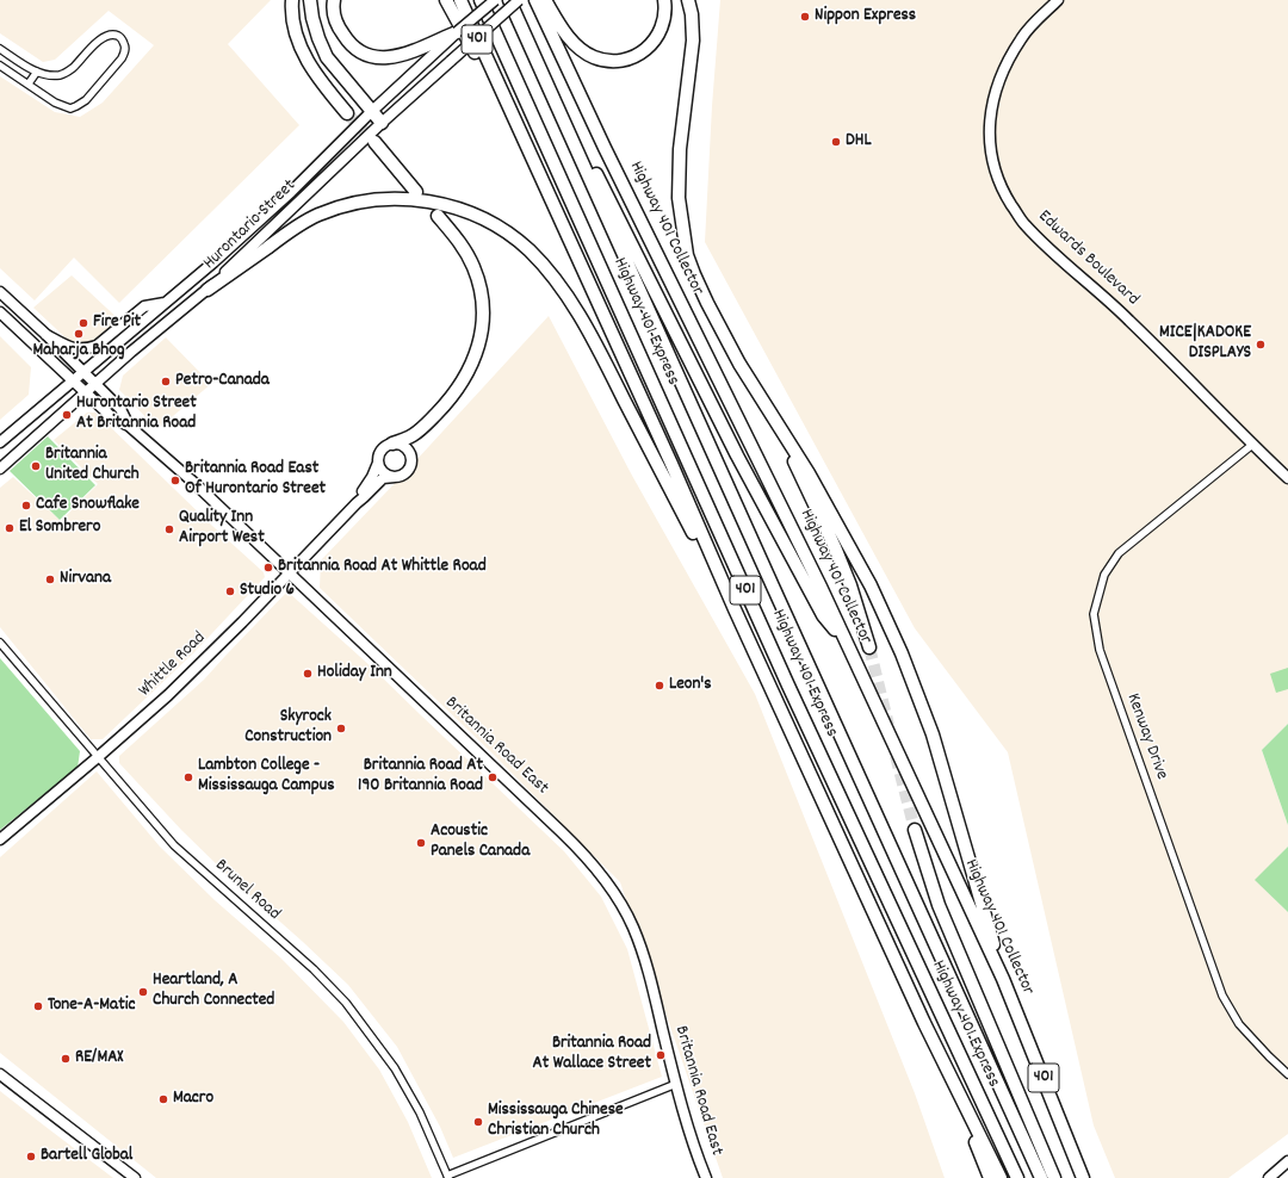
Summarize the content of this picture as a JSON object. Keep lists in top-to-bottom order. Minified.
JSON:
{"streets":{"highway":["401","Highway 401 Collector","Highway 401 Express"],"main road":["Hurontario Street","Edwards Boulevard","Whittle Road","Britannia Road East"],"street":["Kenway Drive","Brunel Road"]},"crossings":[["Hurontario Street","Britannia Road East"],["Edwards Boulevard","Kenway Drive"],["Whittle Road","Britannia Road East"],["Whittle Road","Brunel Road"]],"places":["Nippon Express","DHL","Fire Pit","Maharja Bhog","MICE|KADOKE DISPLAYS","Petro-Canada","Hurontario Street At Britannia Road","Britannia United Church","Britannia Road East Of Hurontario Street","Cafe Snowflake","El Sombrero","Quality Inn Airport West","Britannia Road At Whittle Road","Nirvana","Studio 6","Holiday Inn","Leon's","Skyrock Construction","Lambton College - Mississauga Campus","Britannia Road At 190 Britannia Road","Acoustic Panels Canada","Heartland, A Church Connected","Tone-A-Matic","Britannia Road At Wallace Street","RE/MAX","Macro","Mississauga Chinese Christian Church","Bartell Global"]}
